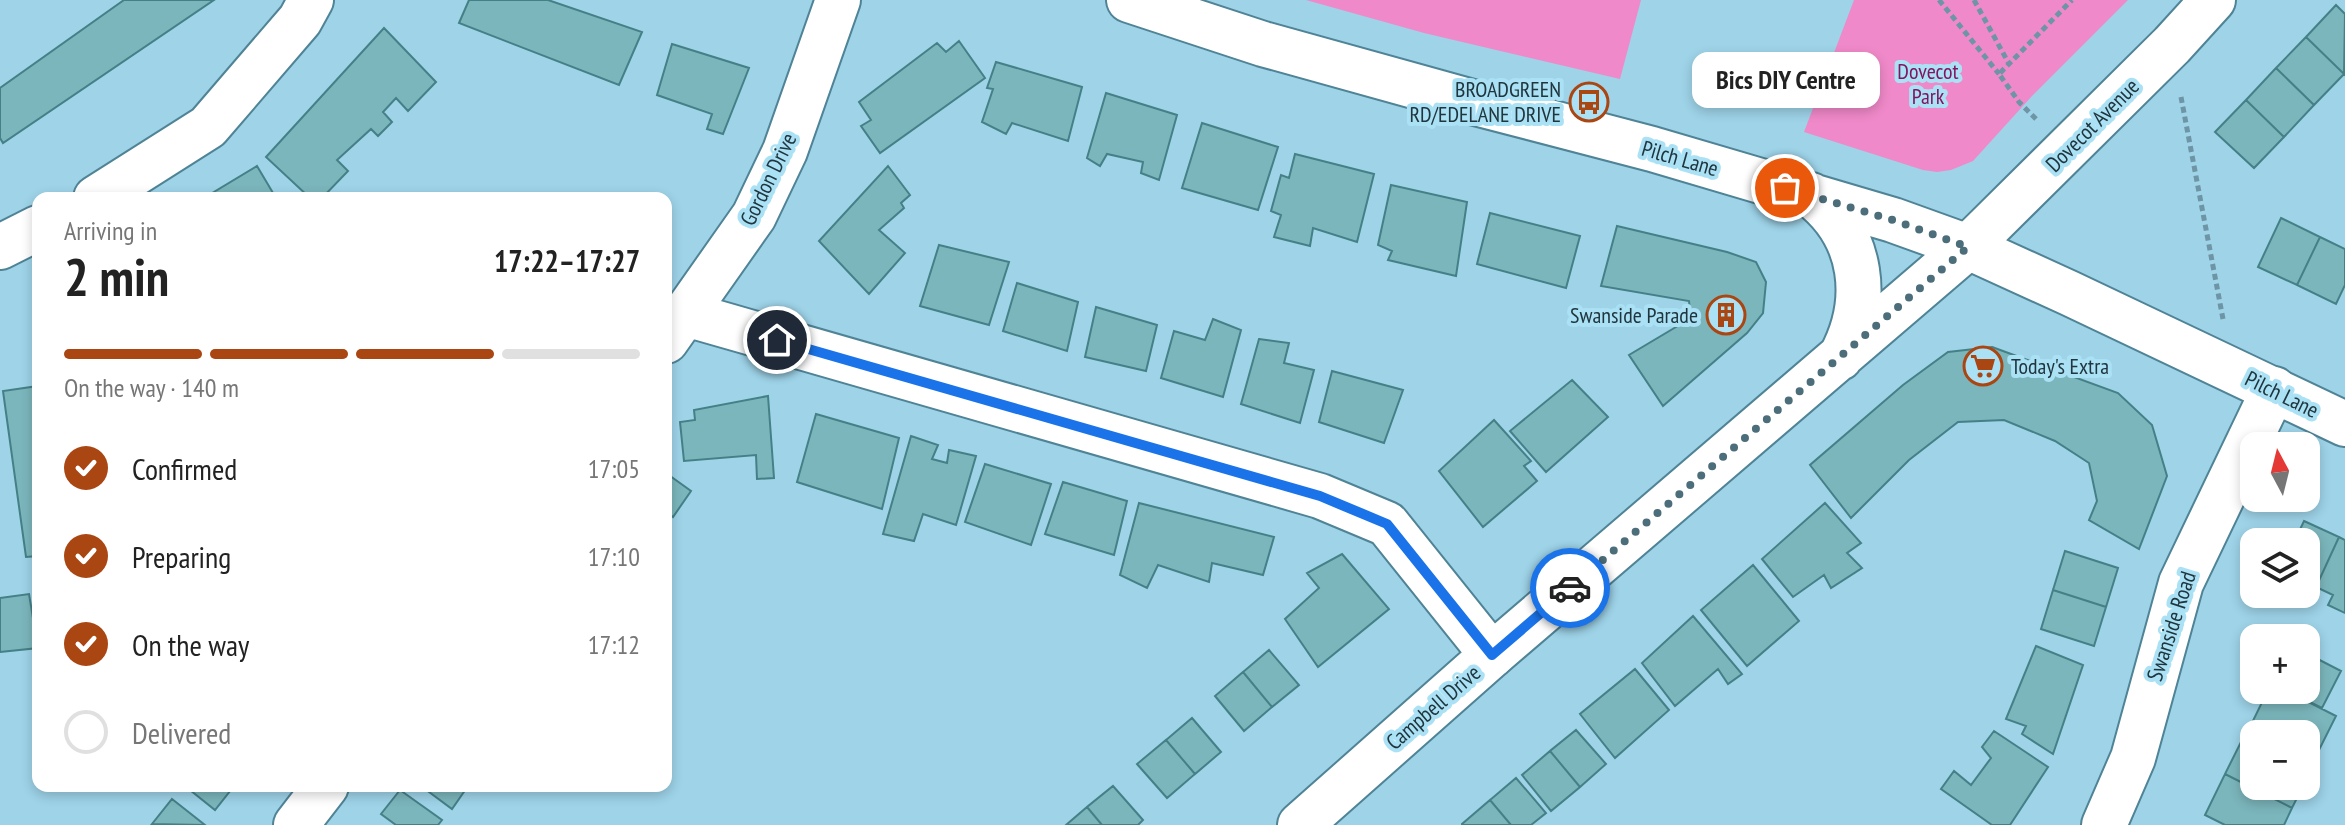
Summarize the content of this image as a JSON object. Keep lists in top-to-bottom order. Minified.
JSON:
{"streets":{"street":["Dovecot Avenue","Pilch Lane","Gordon Drive","Swanside Road","Campbell Drive"]},"crossings":[["Dovecot Avenue","Pilch Lane"],["Dovecot Avenue","Campbell Drive"],["Pilch Lane","Swanside Road"],["Pilch Lane","Campbell Drive"]],"parks":["Dovecot Park"],"places":{"bus stop":["BROADGREEN RD/EDELANE DRIVE"],"other":["Bics DIY Centre"],"building":["Swanside Parade"],"supermarket":["Today's Extra"]},"north":"top","page":{"bubble":"Bics DIY Centre","heading":["2 min","Arriving in","17:22–17:27"],"bar":"On the way · 140 m","list":[["Confirmed","17:05"],["Preparing","17:10"],["On the way","17:12"],"Delivered"],"map_buttons":["+","−"]}}
